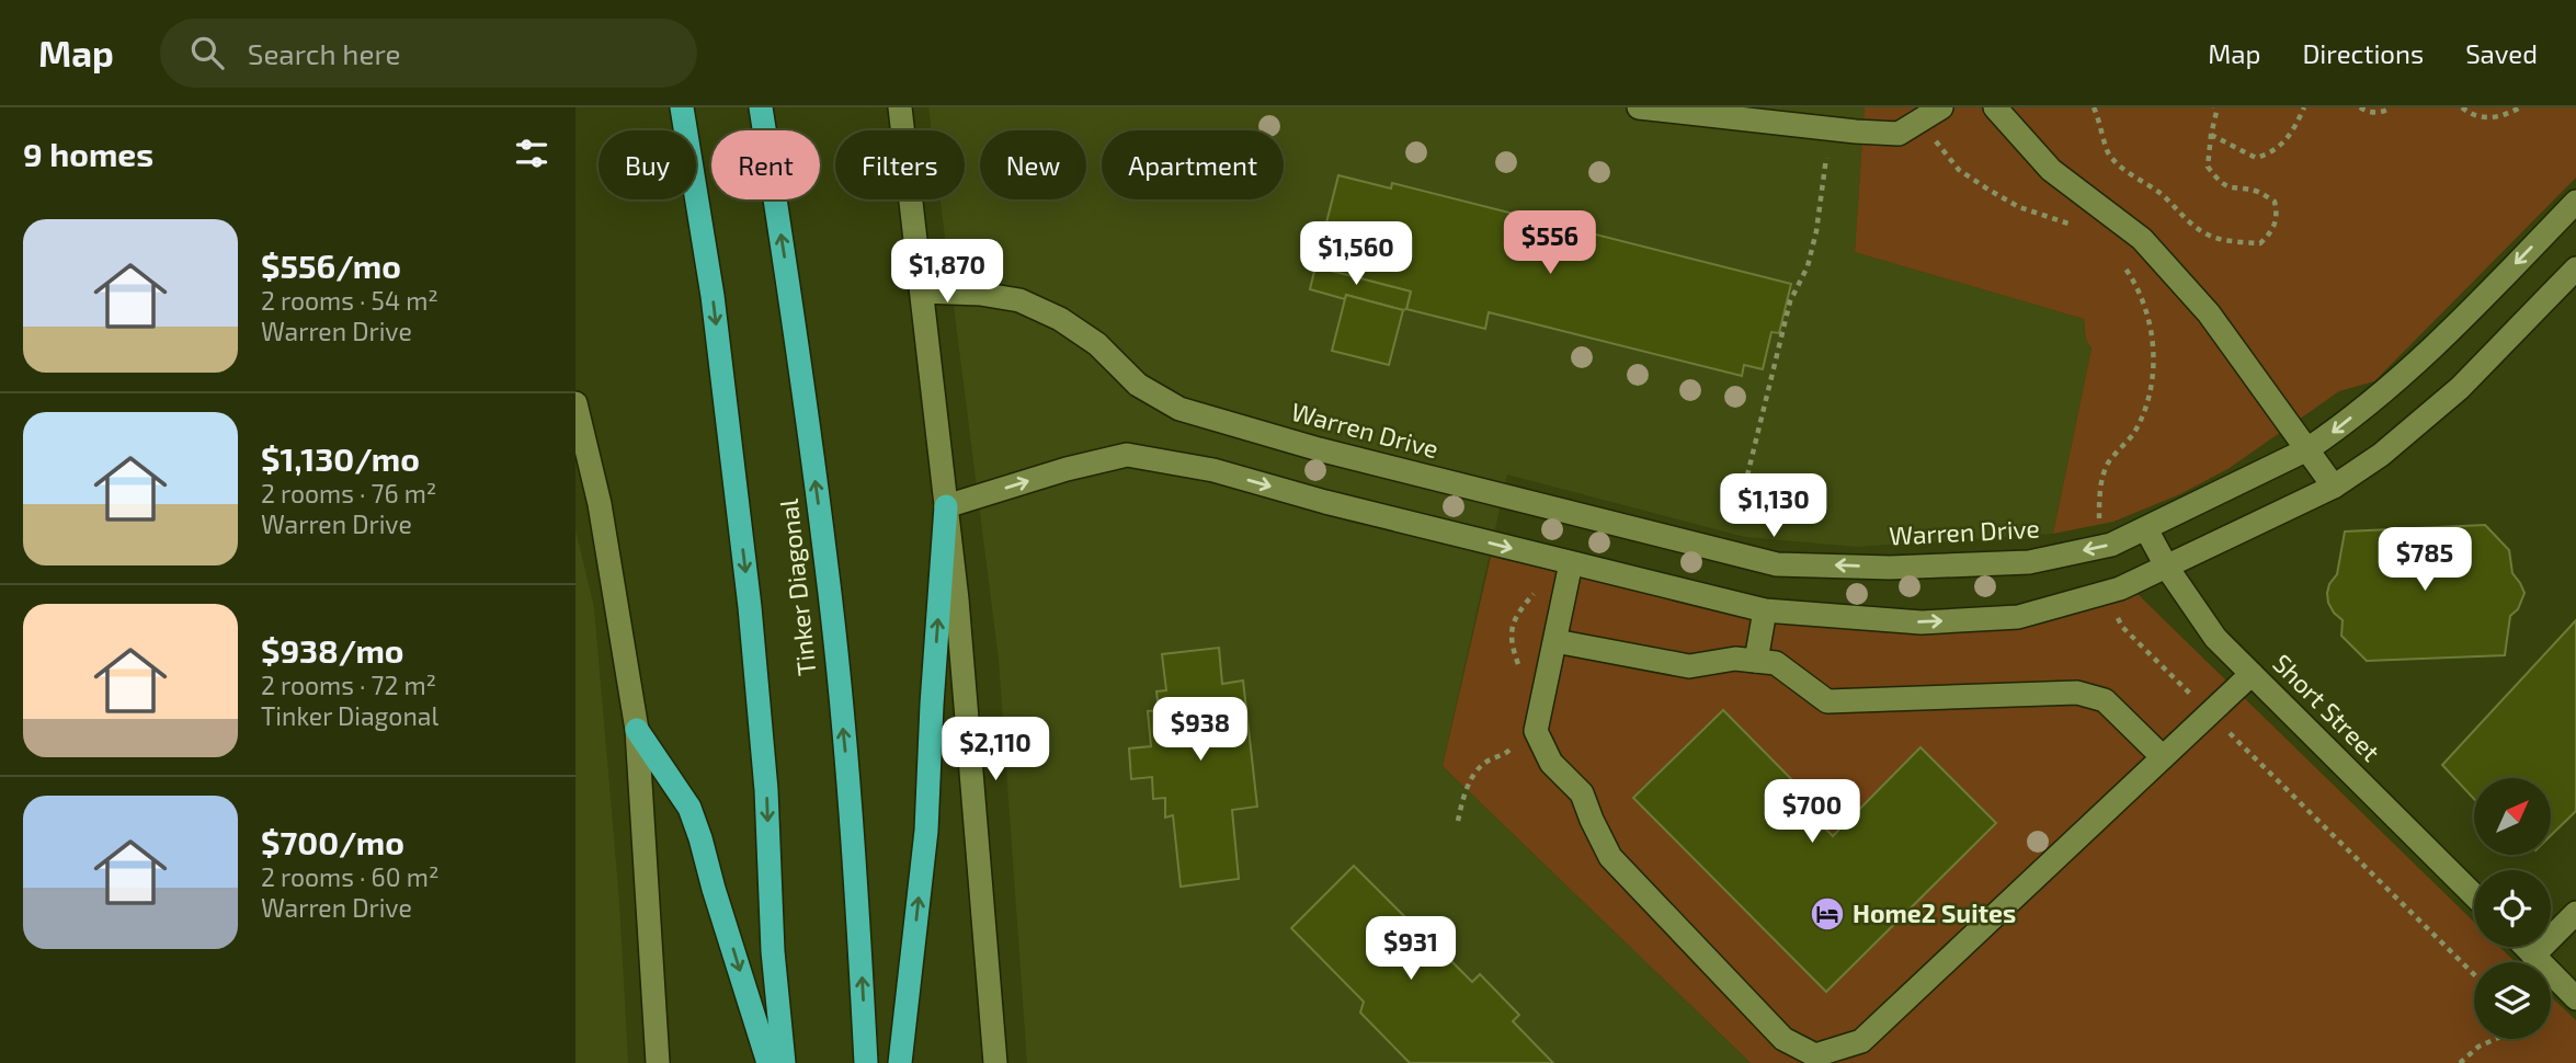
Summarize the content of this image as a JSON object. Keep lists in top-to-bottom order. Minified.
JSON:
{"streets":{"highway":["Tinker Diagonal"],"street":["Warren Drive","Short Street"]},"crossings":[["Warren Drive","Short Street"]],"places":{"hotel":["Home2 Suites"]},"north":"top right","page":{"header":"Map","search":"Search here","nav":["Map","Directions","Saved"],"heading":"9 homes","chip":["Buy","Rent","Filters","New","Apartment"],"list":[{"name":"$556/mo","note":"2 rooms · 54 m² · Warren Drive"},{"name":"$1,130/mo","note":"2 rooms · 76 m² · Warren Drive"},{"name":"$938/mo","note":"2 rooms · 72 m² · Tinker Diagonal"},{"name":"$700/mo","note":"2 rooms · 60 m² · Warren Drive"}],"price":["$556","$1,560","$1,870","$1,130","$785","$938","$2,110","$700","$931"]}}
